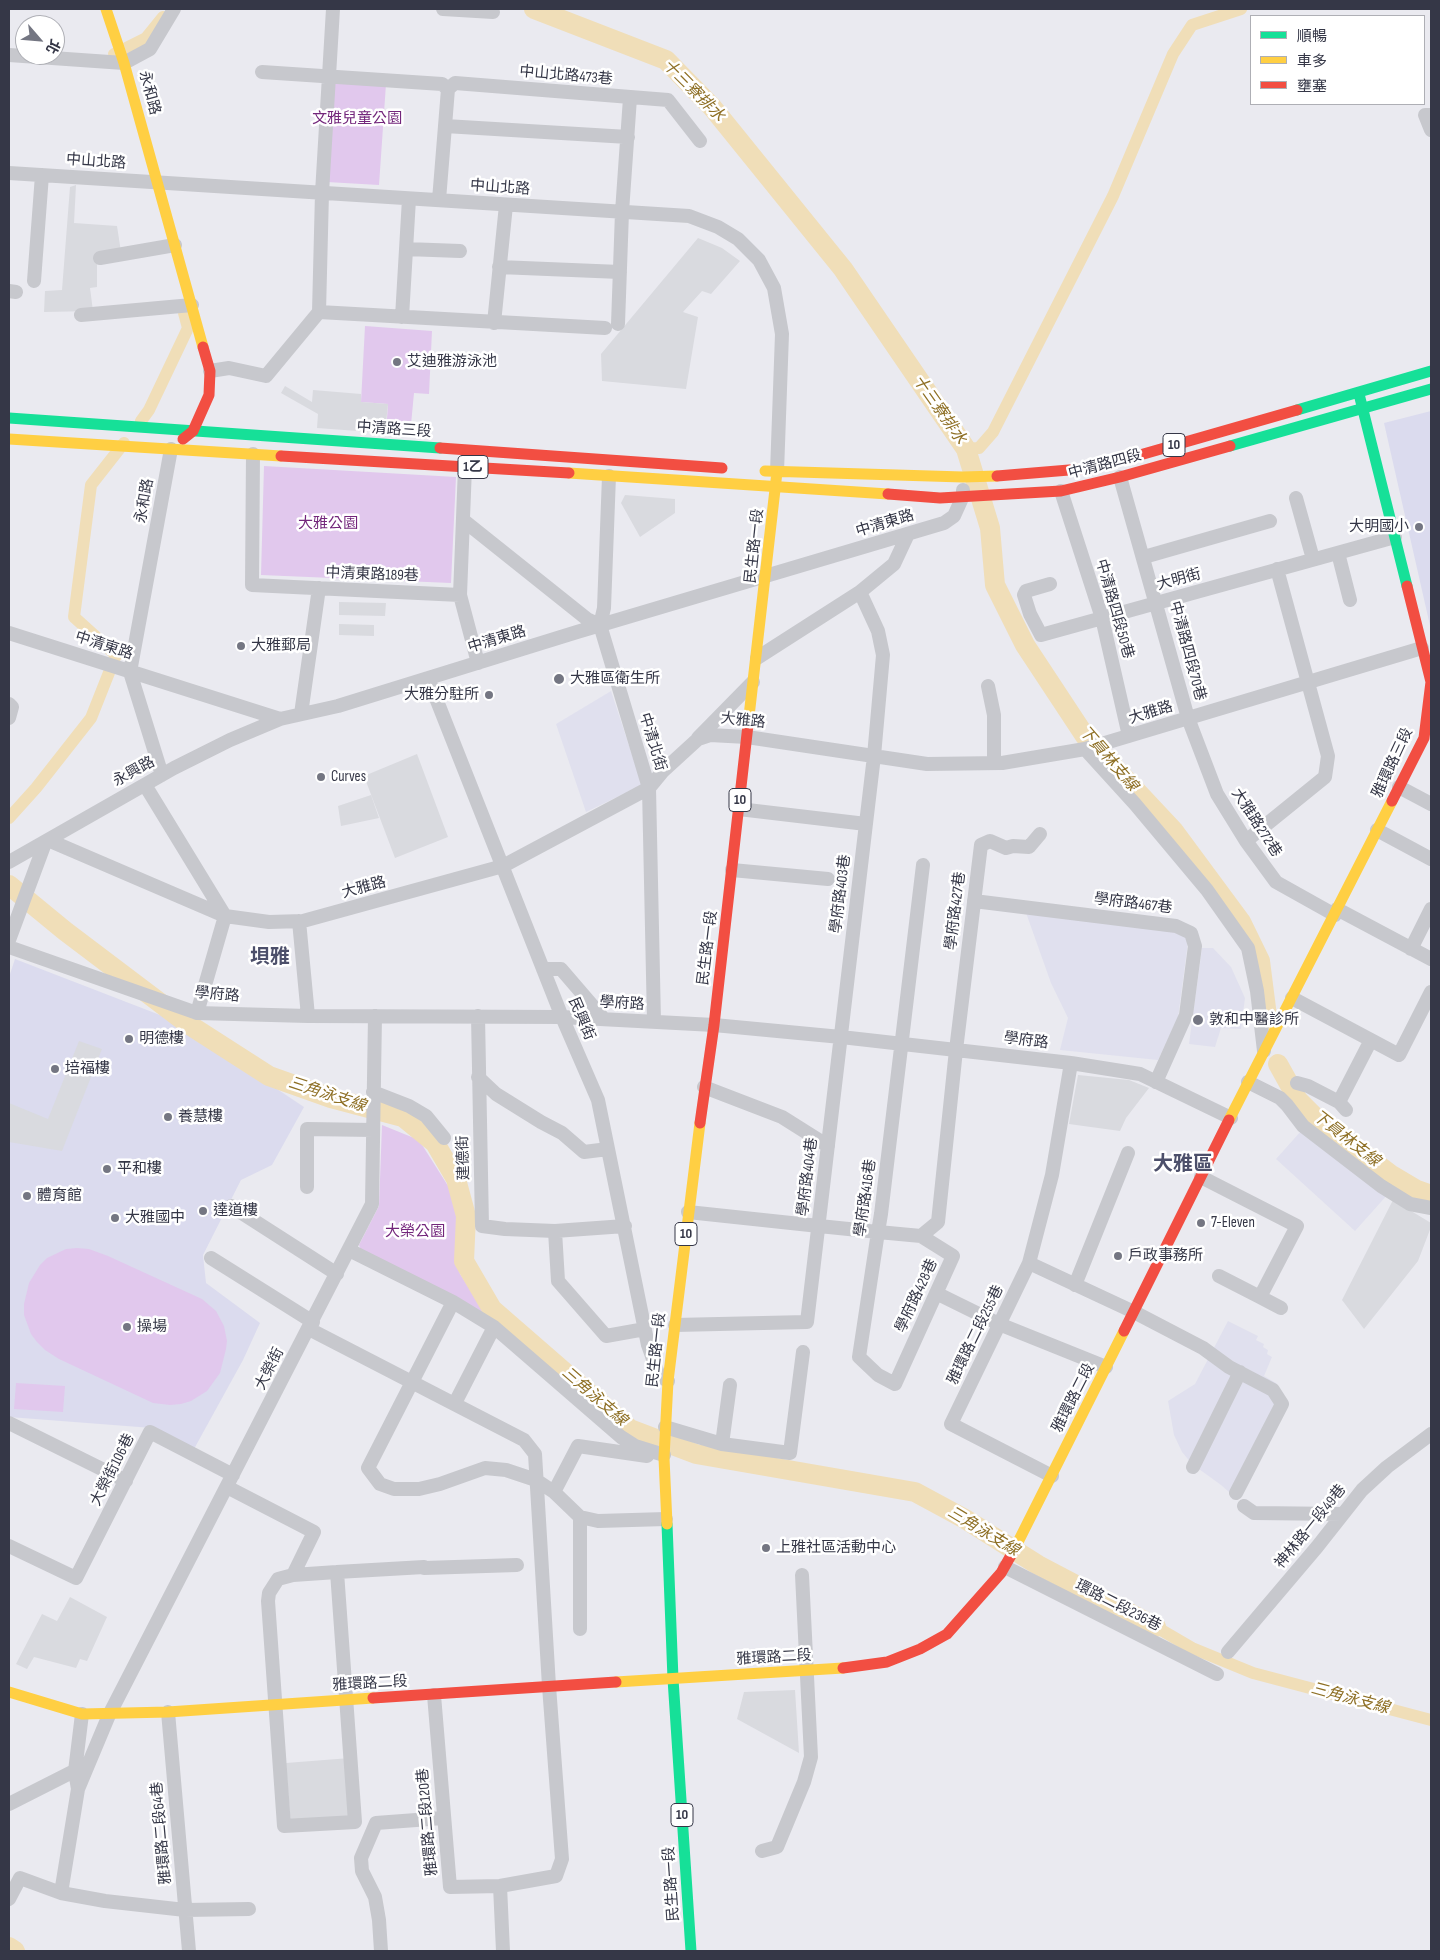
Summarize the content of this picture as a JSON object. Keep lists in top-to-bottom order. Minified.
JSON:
{"streets":{"main road":["永和路","中清路三段","10","中清路四段","1乙","民生路一段","雅環路三段","雅環路二段"],"street":["中山北路473巷","中山北路","中清東路","中清東路189巷","大明街","中清路四段50巷","中清路四段70巷","大雅路","中清北街","永興路","大雅路272巷","學府路403巷","學府路467巷","學府路427巷","學府路","民興街","建德街","學府路404巷","學府路416巷","學府路428巷","雅環路二段255巷","大榮街","大榮街106巷","神林路一段49巷","環路二段236巷","雅環路二段120巷","雅環路二段64巷"]},"crossings":[["永和路","中山北路"],["永和路","中清路三段"],["永和路","1乙"],["永和路","中清東路"],["永和路","永興路"],["中山北路","中清路四段"],["中山北路","1乙"],["中山北路","民生路一段"],["10","民生路一段"],["中清路四段","1乙"],["中清路四段","中清東路"],["中清路四段","民生路一段"],["中清路四段","中清路四段50巷"],["中清路四段","中清路四段70巷"],["中清路四段","雅環路三段"],["1乙","民生路一段"],["1乙","中清北街"],["中清東路","民生路一段"],["中清東路","中清東路189巷"],["中清東路","中清北街"],["中清東路","永興路"],["中清東路","民興街"],["民生路一段","大雅路"],["民生路一段","學府路"],["民生路一段","民興街"],["民生路一段","學府路404巷"],["民生路一段","雅環路二段"],["大明街","中清路四段50巷"],["大明街","中清路四段70巷"],["大明街","雅環路三段"],["中清路四段50巷","大雅路"],["中清路四段70巷","大雅路"],["中清路四段70巷","大雅路272巷"],["大雅路","中清北街"],["大雅路","雅環路三段"],["大雅路","永興路"],["大雅路","大雅路272巷"],["大雅路","學府路403巷"],["大雅路","民興街"],["中清北街","學府路"],["雅環路三段","大雅路272巷"],["雅環路三段","學府路"],["雅環路三段","雅環路二段"],["學府路403巷","學府路"],["學府路403巷","學府路404巷"],["學府路467巷","學府路427巷"],["學府路467巷","學府路"],["學府路427巷","學府路"],["學府路427巷","學府路428巷"],["學府路","民興街"],["學府路","建德街"],["學府路","學府路404巷"],["學府路","學府路416巷"],["學府路","學府路428巷"],["學府路","大榮街"],["學府路","雅環路二段"],["民興街","建德街"],["學府路416巷","學府路428巷"],["雅環路二段255巷","雅環路二段"],["大榮街","雅環路二段"],["大榮街","大榮街106巷"],["雅環路二段","環路二段236巷"],["雅環路二段","雅環路二段120巷"],["雅環路二段","雅環路二段64巷"]],"districts":["垻雅","大雅區"],"water":["十三寮排水","下員林支線","三角泳支線"],"parks":["文雅兒童公園","大雅公園","大榮公園"],"places":["艾迪雅游泳池","大明國小","大雅郵局","大雅區衛生所","大雅分駐所","Curves","敦和中醫診所","明德樓","培福樓","養慧樓","平和樓","體育館","達道樓","大雅國中","7-Eleven","戶政事務所","操場","上雅社區活動中心"],"legend":["順暢","車多","壅塞"],"north":"bottom right"}
